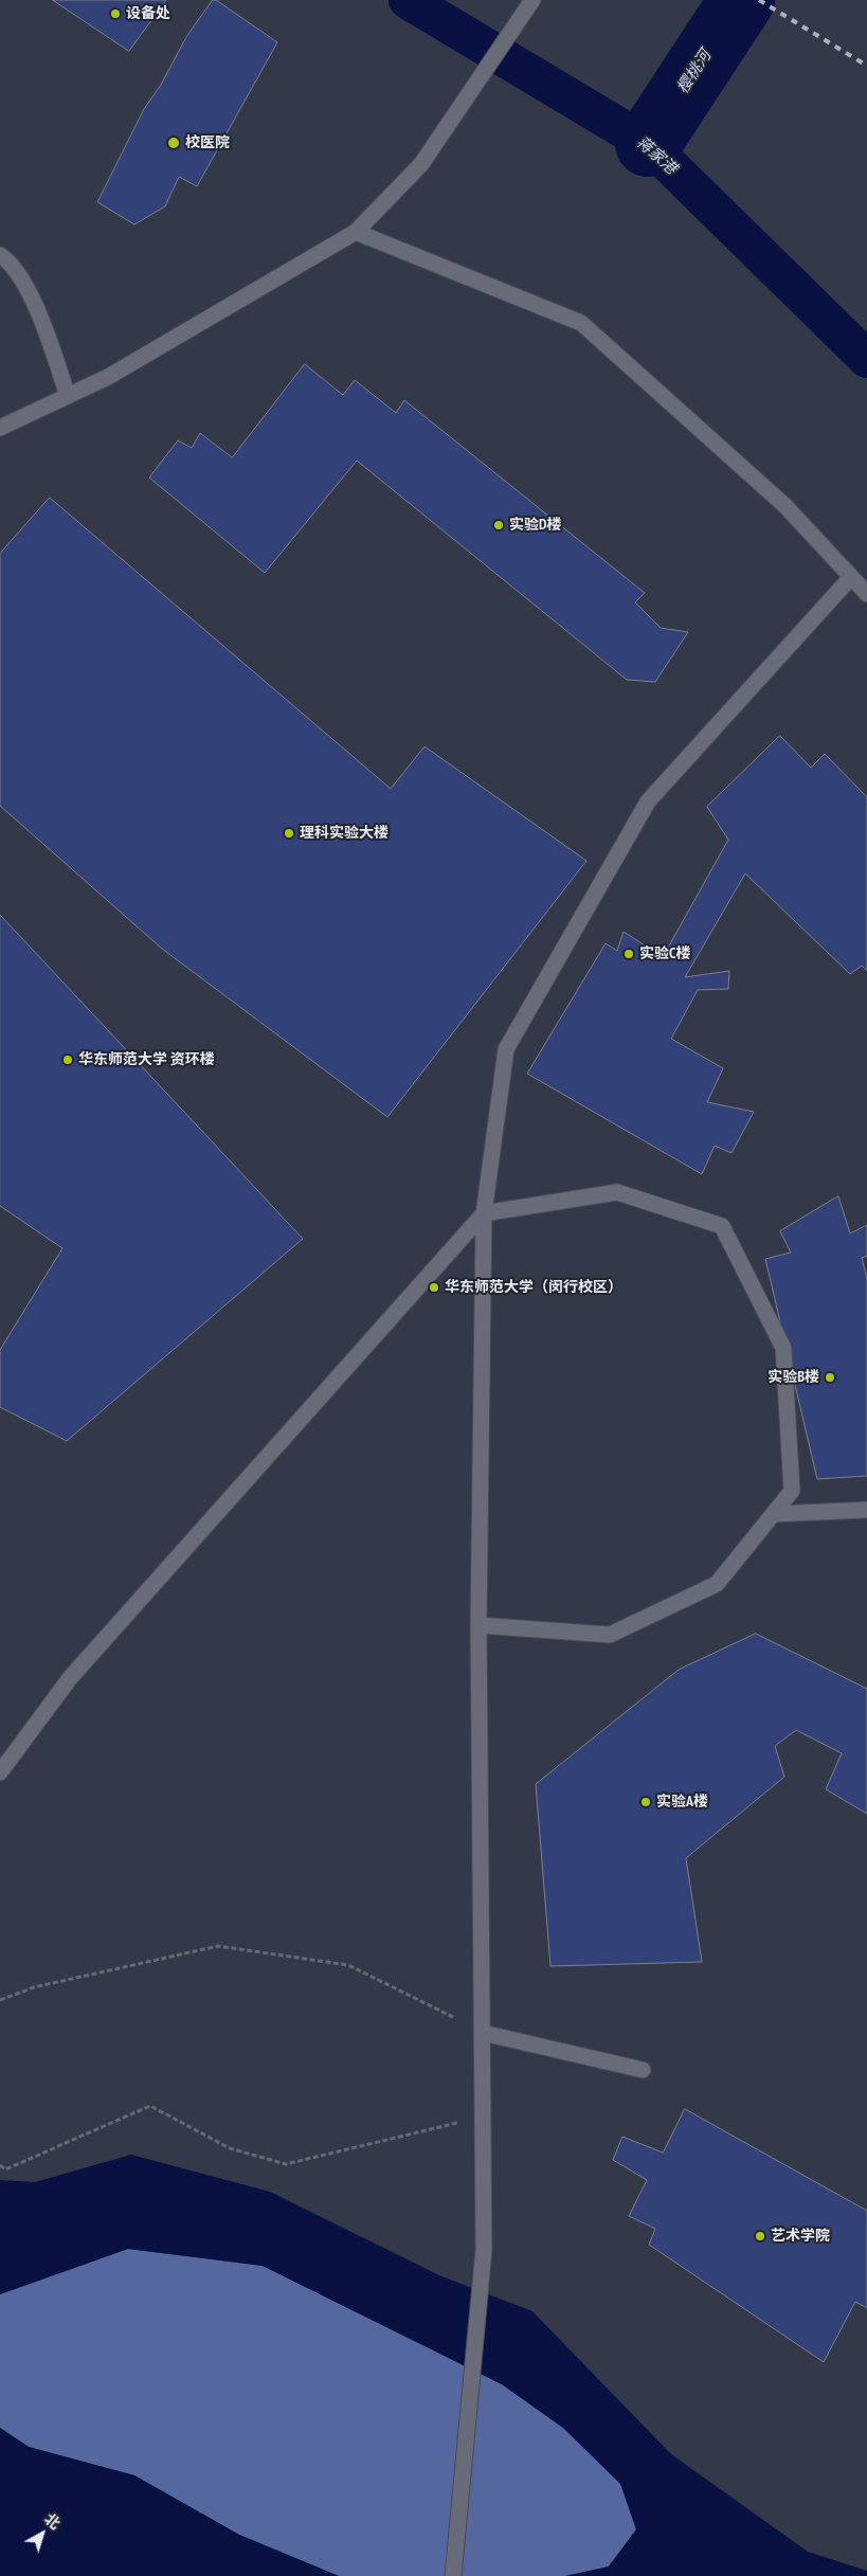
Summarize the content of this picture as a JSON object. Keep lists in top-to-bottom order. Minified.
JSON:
{"water":["樱桃河","蒋家港"],"places":["设备处","校医院","实验D楼","理科实验大楼","实验C楼","华东师范大学 资环楼","华东师范大学（闵行校区）","实验B楼","实验A楼","艺术学院"],"north":"top right"}
